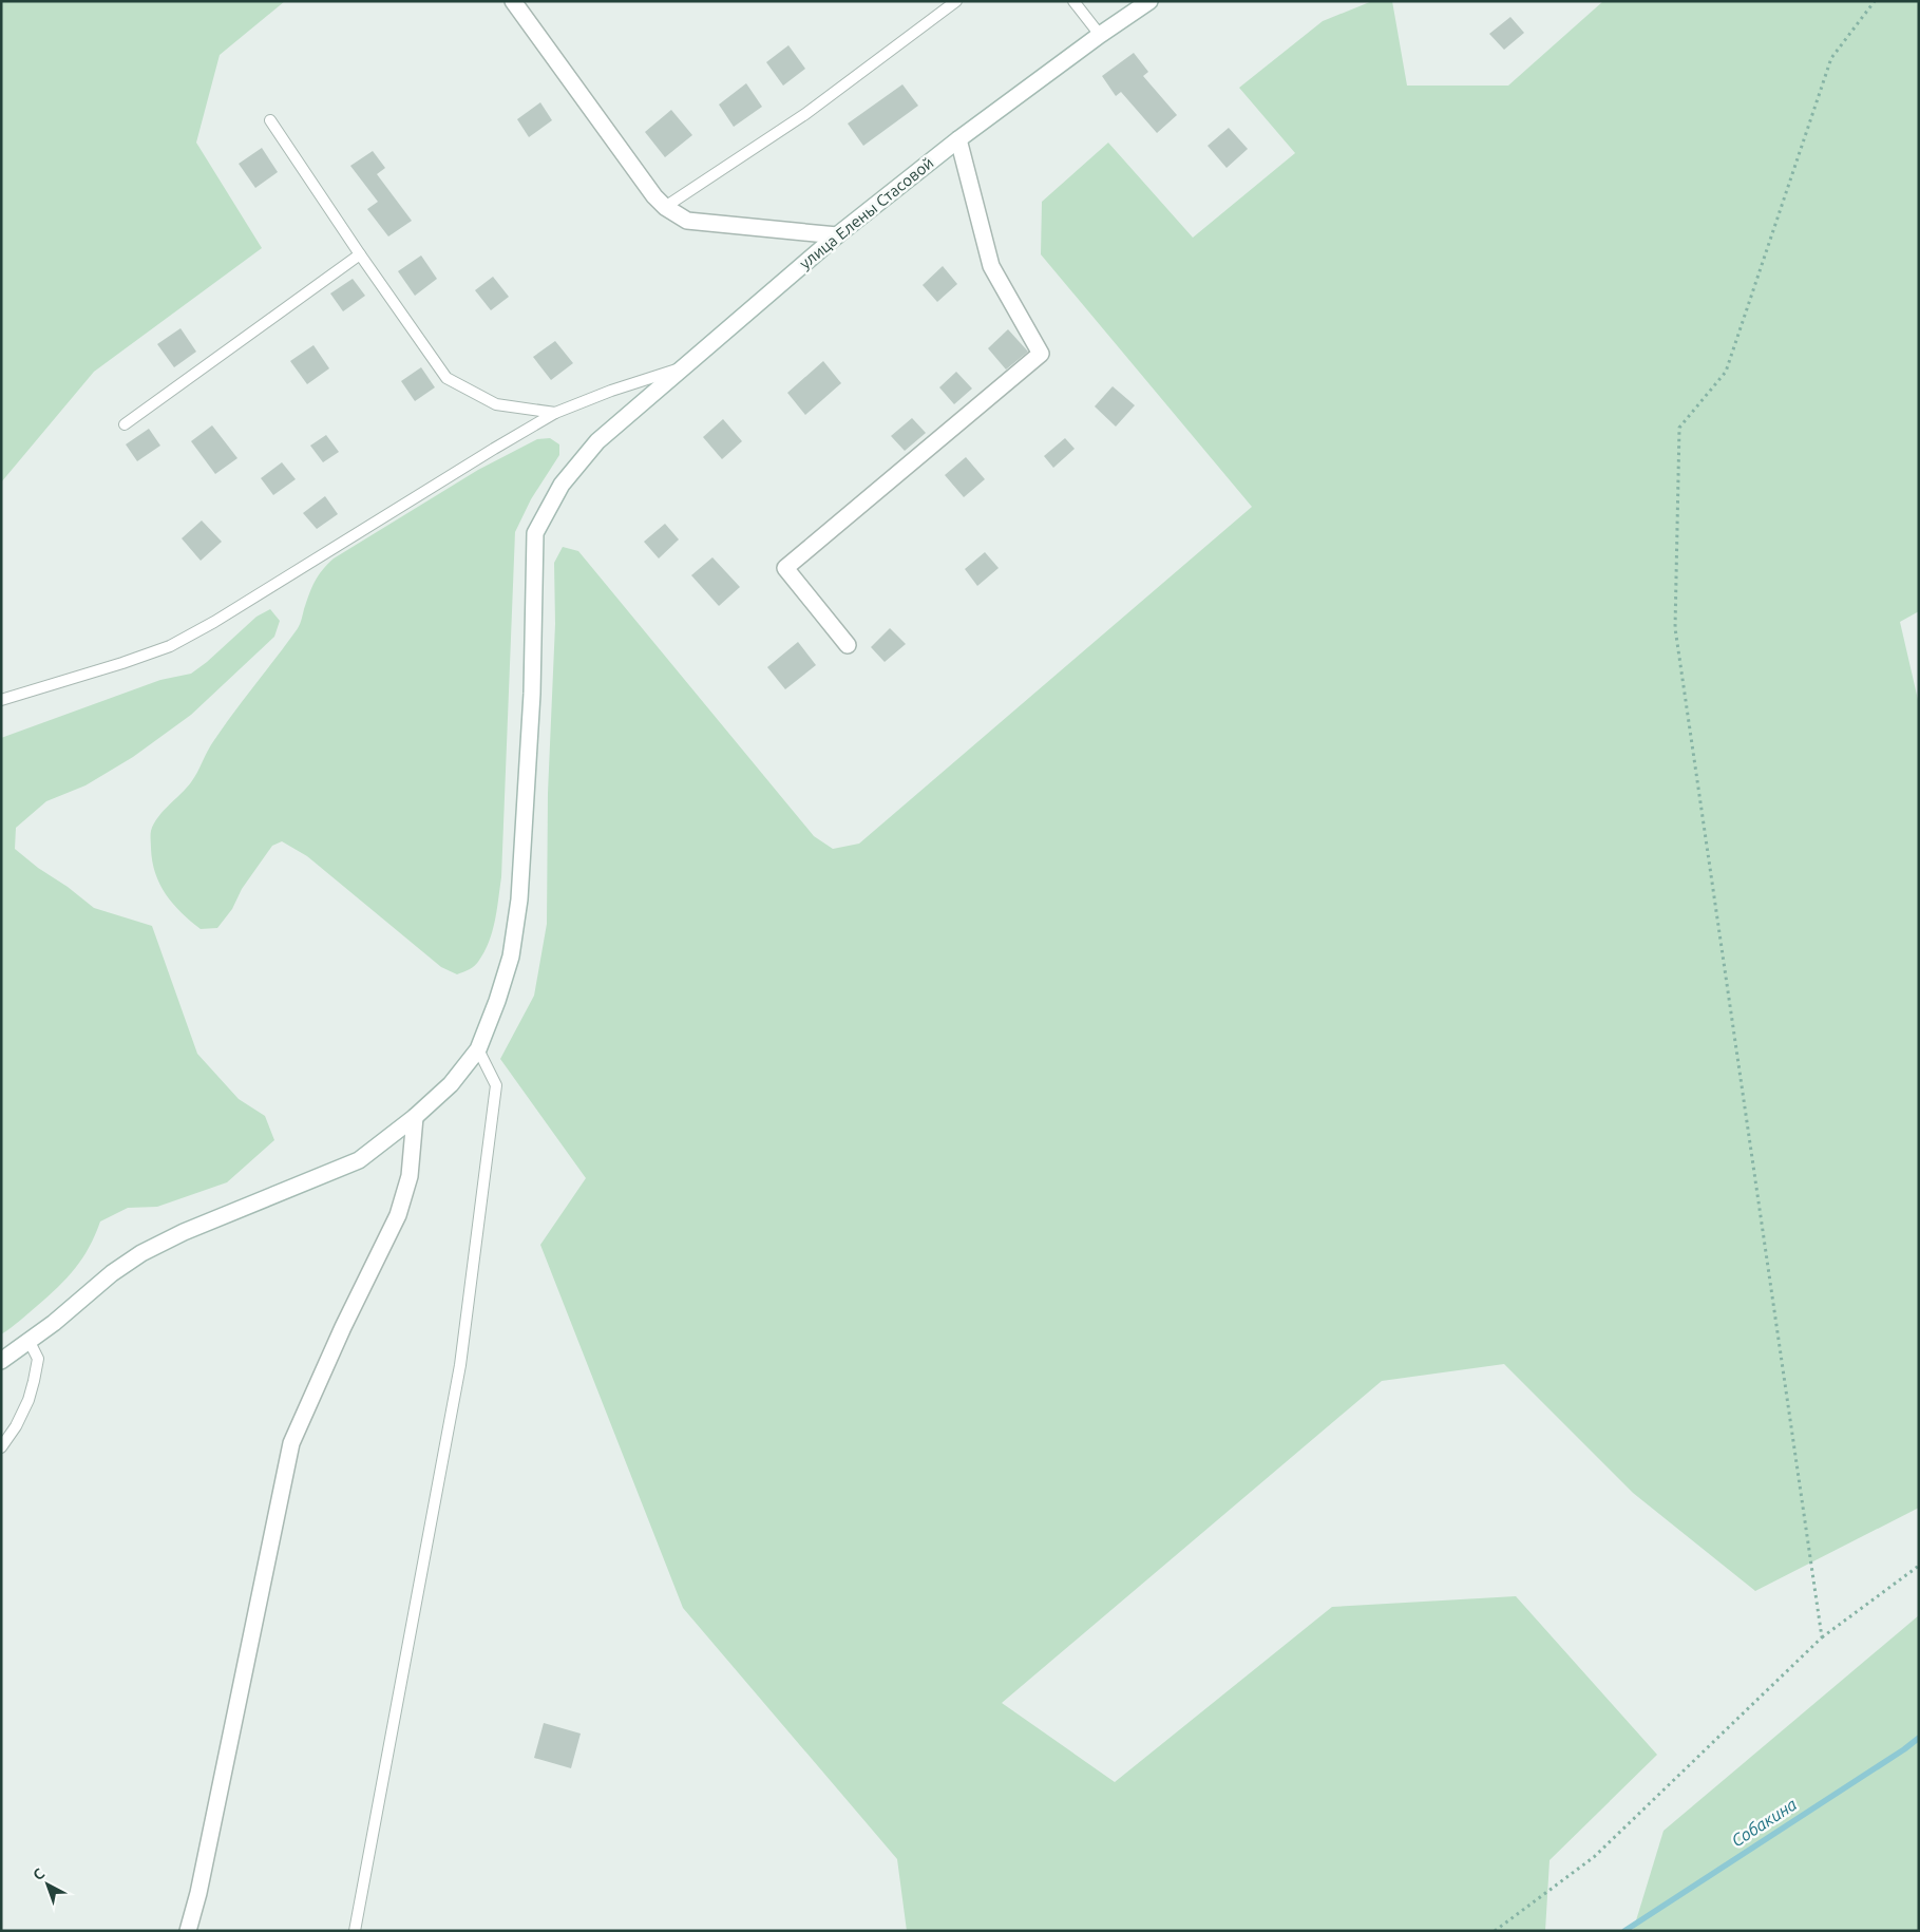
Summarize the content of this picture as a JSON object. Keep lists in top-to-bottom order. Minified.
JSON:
{"streets":{"street":["улица Елены Стасовой"]},"water":["Собакина"],"north":"top left"}
